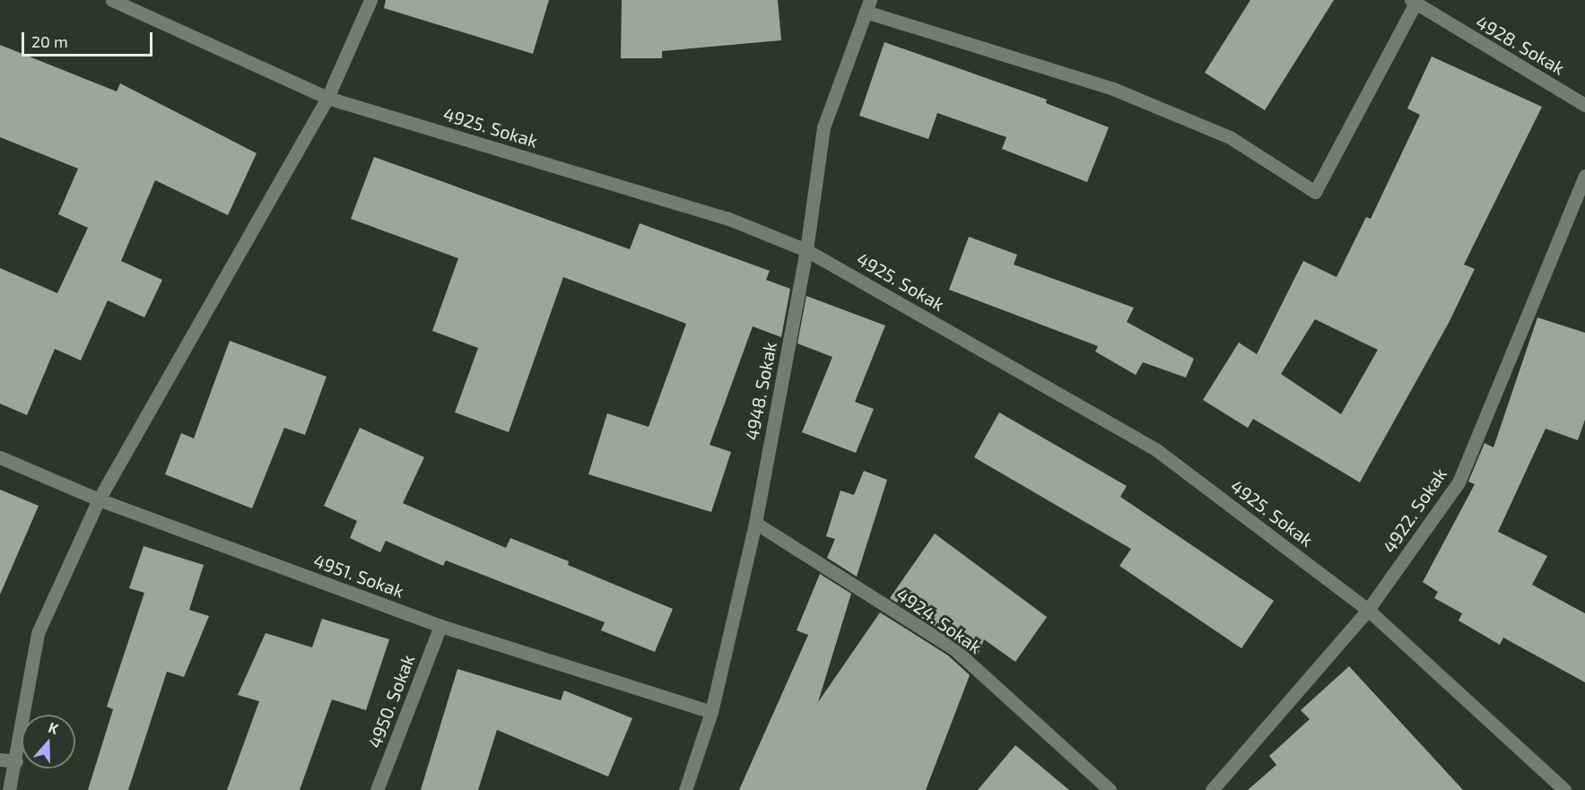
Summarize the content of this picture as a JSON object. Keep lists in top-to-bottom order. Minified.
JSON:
{"streets":{"street":["4928. Sokak","4925. Sokak","4948. Sokak","4922. Sokak","4951. Sokak","4924. Sokak","4950. Sokak"]},"crossings":[["4925. Sokak","4948. Sokak"],["4925. Sokak","4922. Sokak"],["4948. Sokak","4951. Sokak"],["4948. Sokak","4924. Sokak"],["4951. Sokak","4950. Sokak"]],"scale_bar":"20 m","north":"top"}
